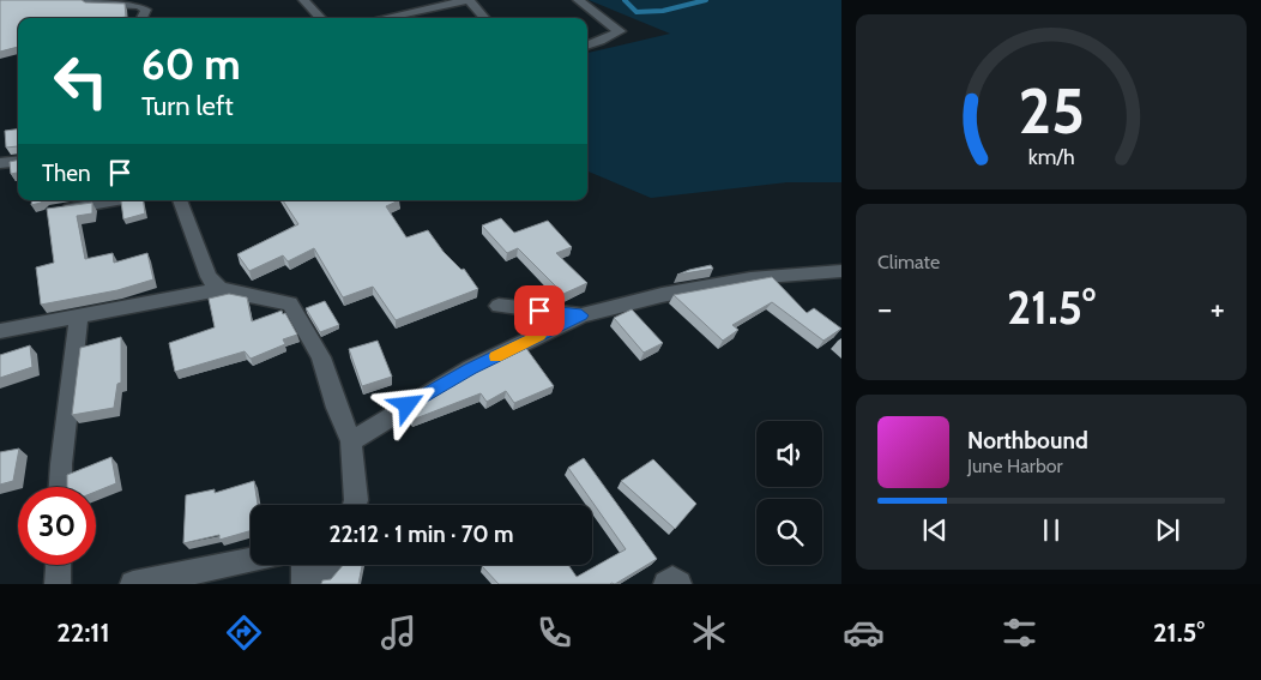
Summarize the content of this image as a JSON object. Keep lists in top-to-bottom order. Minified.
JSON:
{"page":{"turn":["60 m","Turn left"],"then":"Then","tile":"Climate","heat":["−","21.5°","+"],"song":["Northbound","June Harbor"],"limit":"30","trip":"22:12 · 1 min · 70 m","tabs":["22:11","21.5°"],"gauge":["25","km/h"]}}
